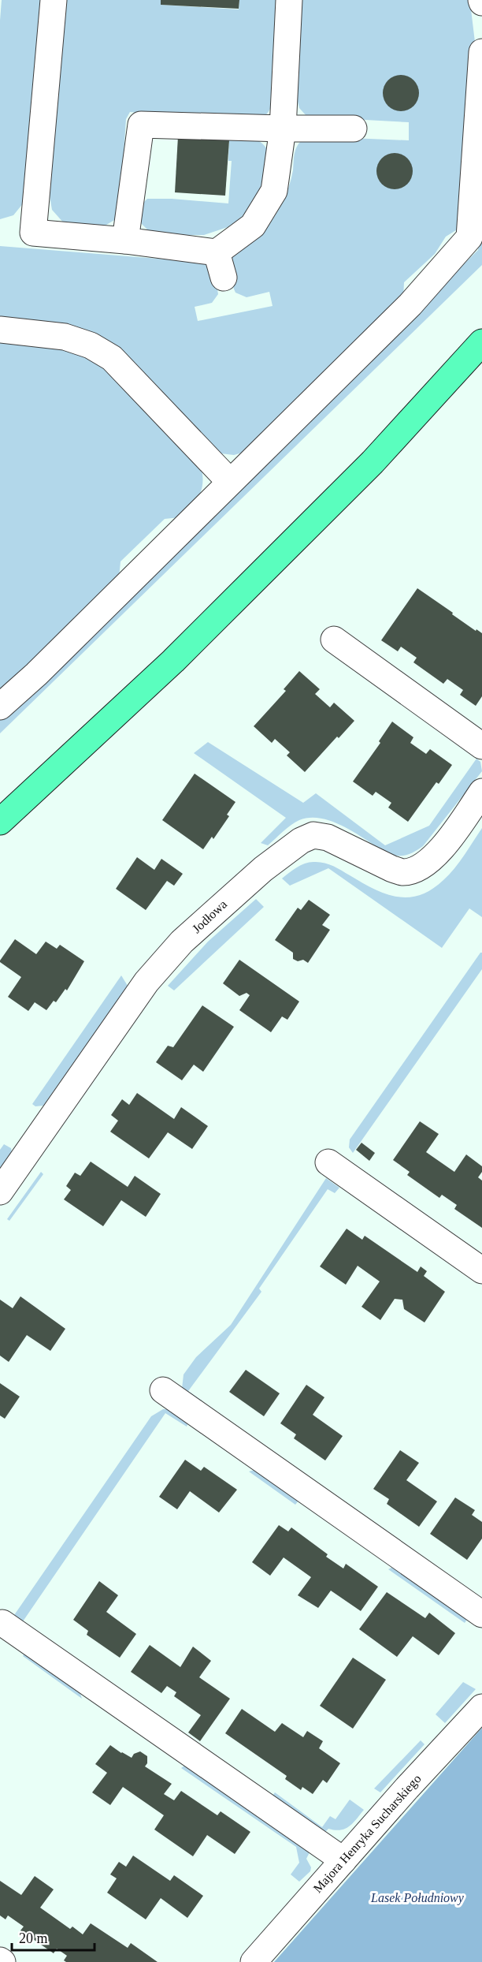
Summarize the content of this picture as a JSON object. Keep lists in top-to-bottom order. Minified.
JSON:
{"streets":{"street":["Jodłowa","Majora Henryka Sucharskiego"]},"parks":["Lasek Południowy"],"scale_bar":"20 m"}
